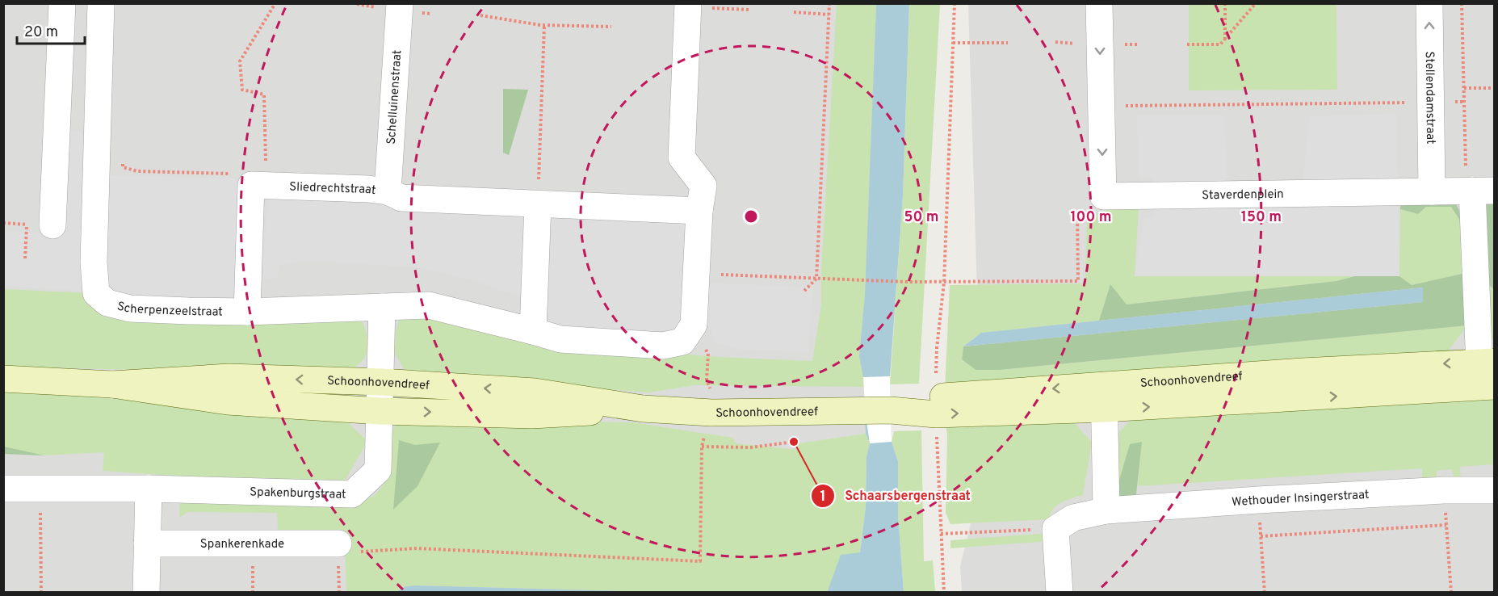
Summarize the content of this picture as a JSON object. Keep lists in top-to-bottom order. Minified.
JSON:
{"streets":{"street":["Schelluinenstraat","Stellendamstraat","Sliedrechtstraat","Staverdenplein","Scherpenzeelstraat","Schoonhovendreef","Spakenburgstraat","Wethouder Insingerstraat","Spankerenkade"]},"crossings":[["Schelluinenstraat","Sliedrechtstraat"],["Stellendamstraat","Staverdenplein"],["Sliedrechtstraat","Scherpenzeelstraat"],["Scherpenzeelstraat","Spakenburgstraat"],["Schoonhovendreef","Spakenburgstraat"]],"one_way":["Stellendamstraat"],"places":["Schaarsbergenstraat"],"scale_bar":"20 m","rings":["50 m","100 m","150 m"]}
